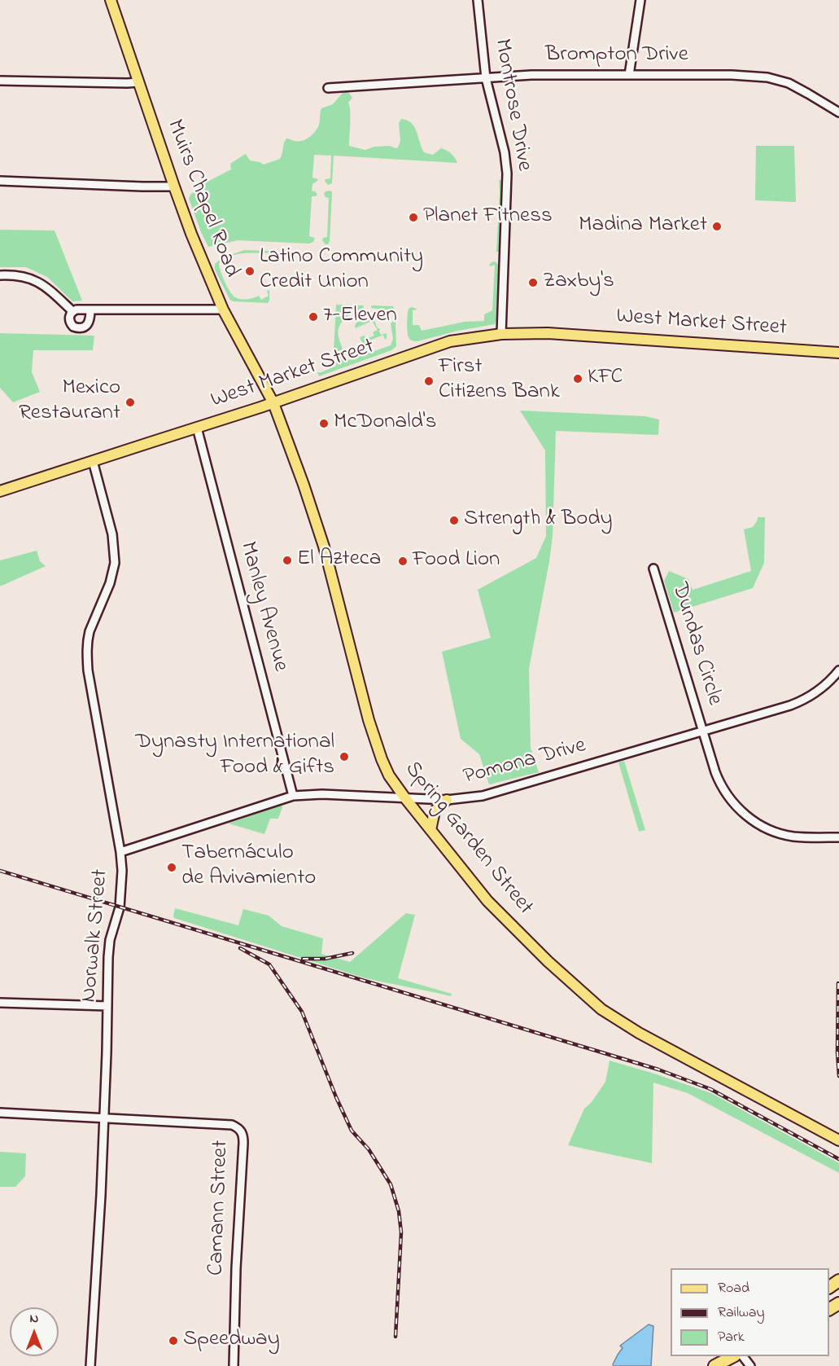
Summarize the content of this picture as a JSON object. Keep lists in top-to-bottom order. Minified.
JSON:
{"streets":{"main road":["Muirs Chapel Road","West Market Street","Spring Garden Street"],"street":["Brompton Drive","Montrose Drive","Manley Avenue","Dundas Circle","Pomona Drive","Norwalk Street","Camann Street"]},"crossings":[["Brompton Drive","Montrose Drive"],["Montrose Drive","West Market Street"],["Muirs Chapel Road","West Market Street"],["Muirs Chapel Road","Spring Garden Street"],["West Market Street","Manley Avenue"],["West Market Street","Spring Garden Street"],["West Market Street","Norwalk Street"],["Manley Avenue","Pomona Drive"],["Dundas Circle","Pomona Drive"],["Pomona Drive","Spring Garden Street"],["Pomona Drive","Norwalk Street"],["Norwalk Street","Camann Street"]],"places":["Planet Fitness","Madina Market","Latino Community Credit Union","Zaxby's","7-Eleven","KFC","First Citizens Bank","Mexico Restaurant","McDonald's","Strength & Body","El Azteca","Food Lion","Dynasty International Food & Gifts","Tabernáculo de Avivamiento","Speedway"],"legend":["Road","Railway","Park"],"north":"top"}
